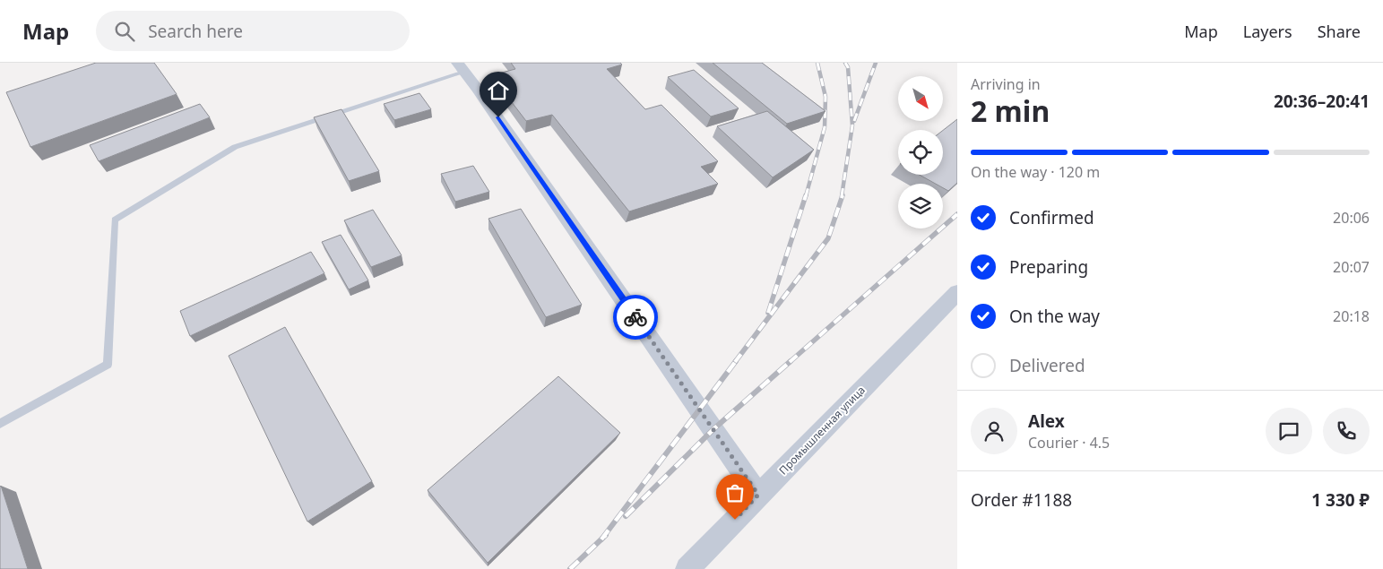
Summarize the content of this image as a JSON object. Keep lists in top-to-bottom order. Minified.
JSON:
{"streets":{"street":["Промышленная улица"]},"north":"bottom right","page":{"header":"Map","search":"Search here","nav":["Map","Layers","Share"],"heading":["2 min","Arriving in","20:36–20:41"],"panel":["Alex","Courier · 4.5","Order #1188","1 330 ₽"],"bar":"On the way · 120 m","list":[["Confirmed","20:06"],["Preparing","20:07"],["On the way","20:18"],"Delivered"]}}
